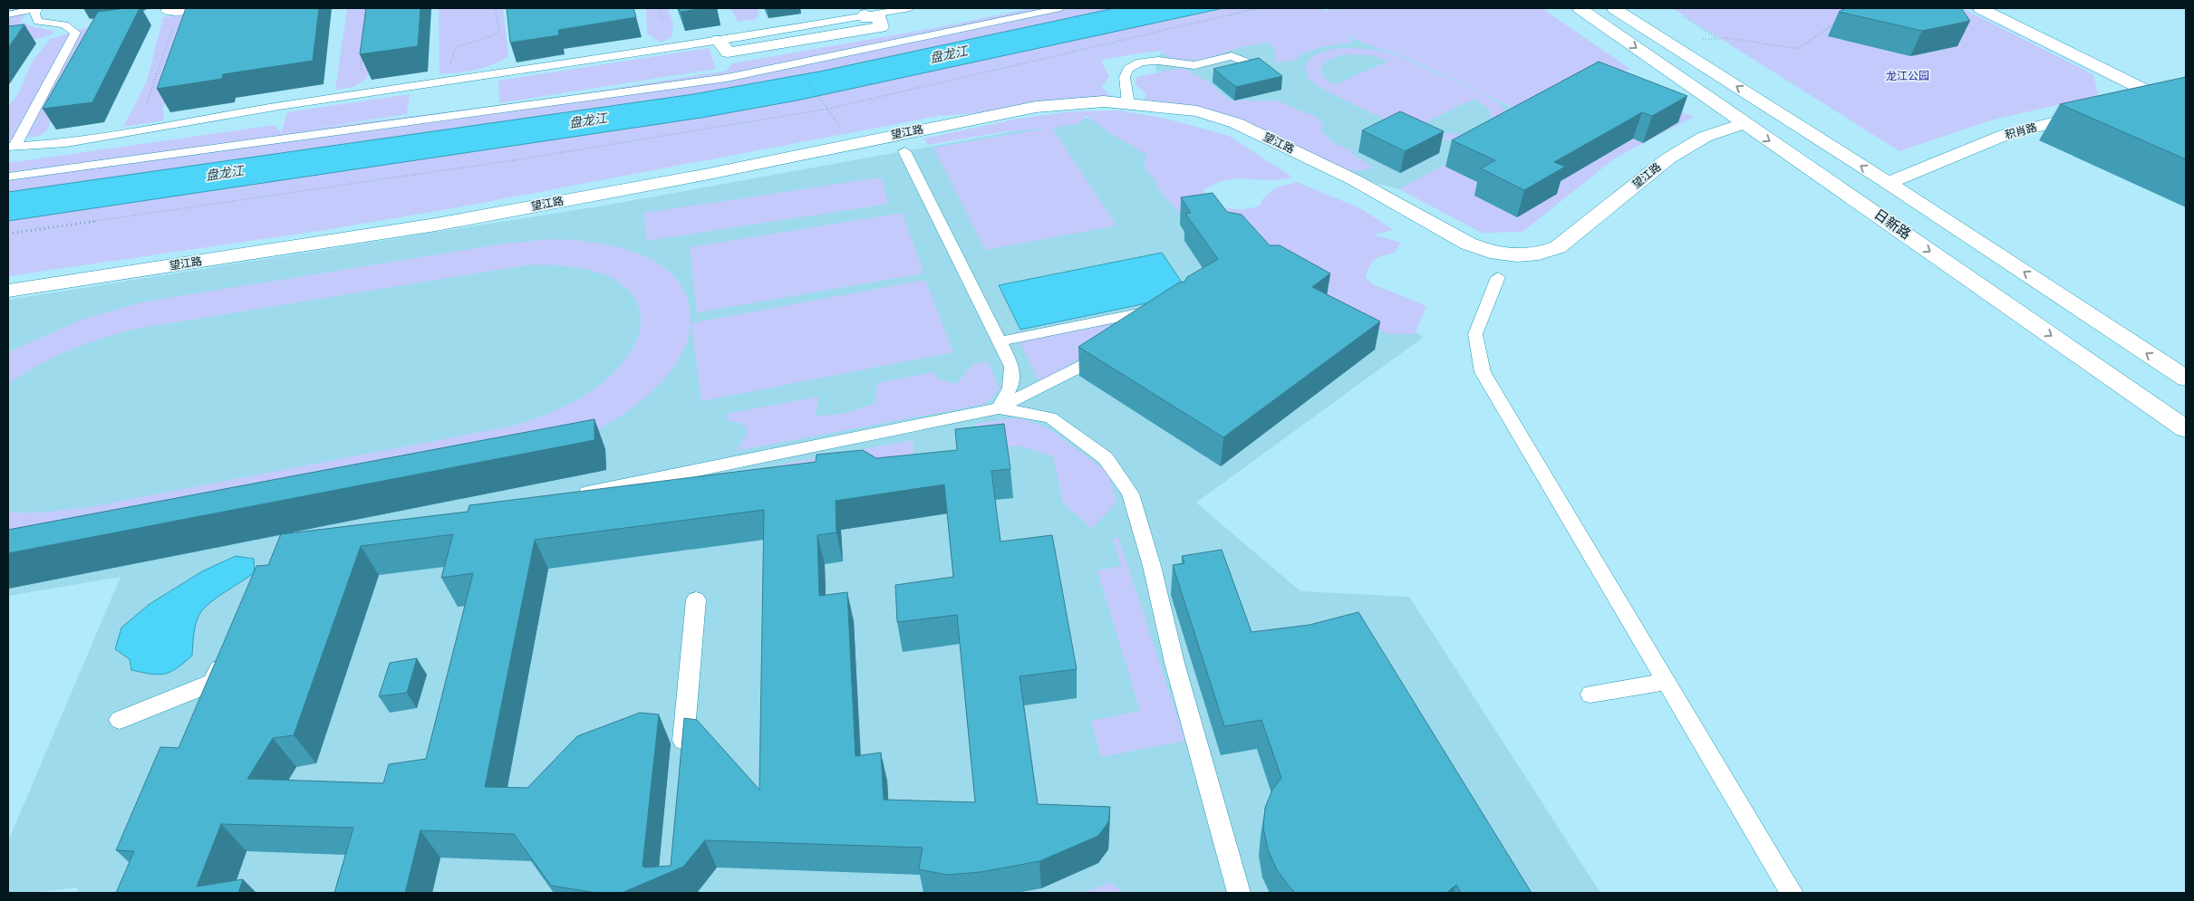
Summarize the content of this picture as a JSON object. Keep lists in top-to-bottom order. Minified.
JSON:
{"streets":{"street":["积肖路","望江路","日新路"]},"crossings":[["望江路","日新路"]],"water":["盘龙江"],"parks":["龙江公园"]}
